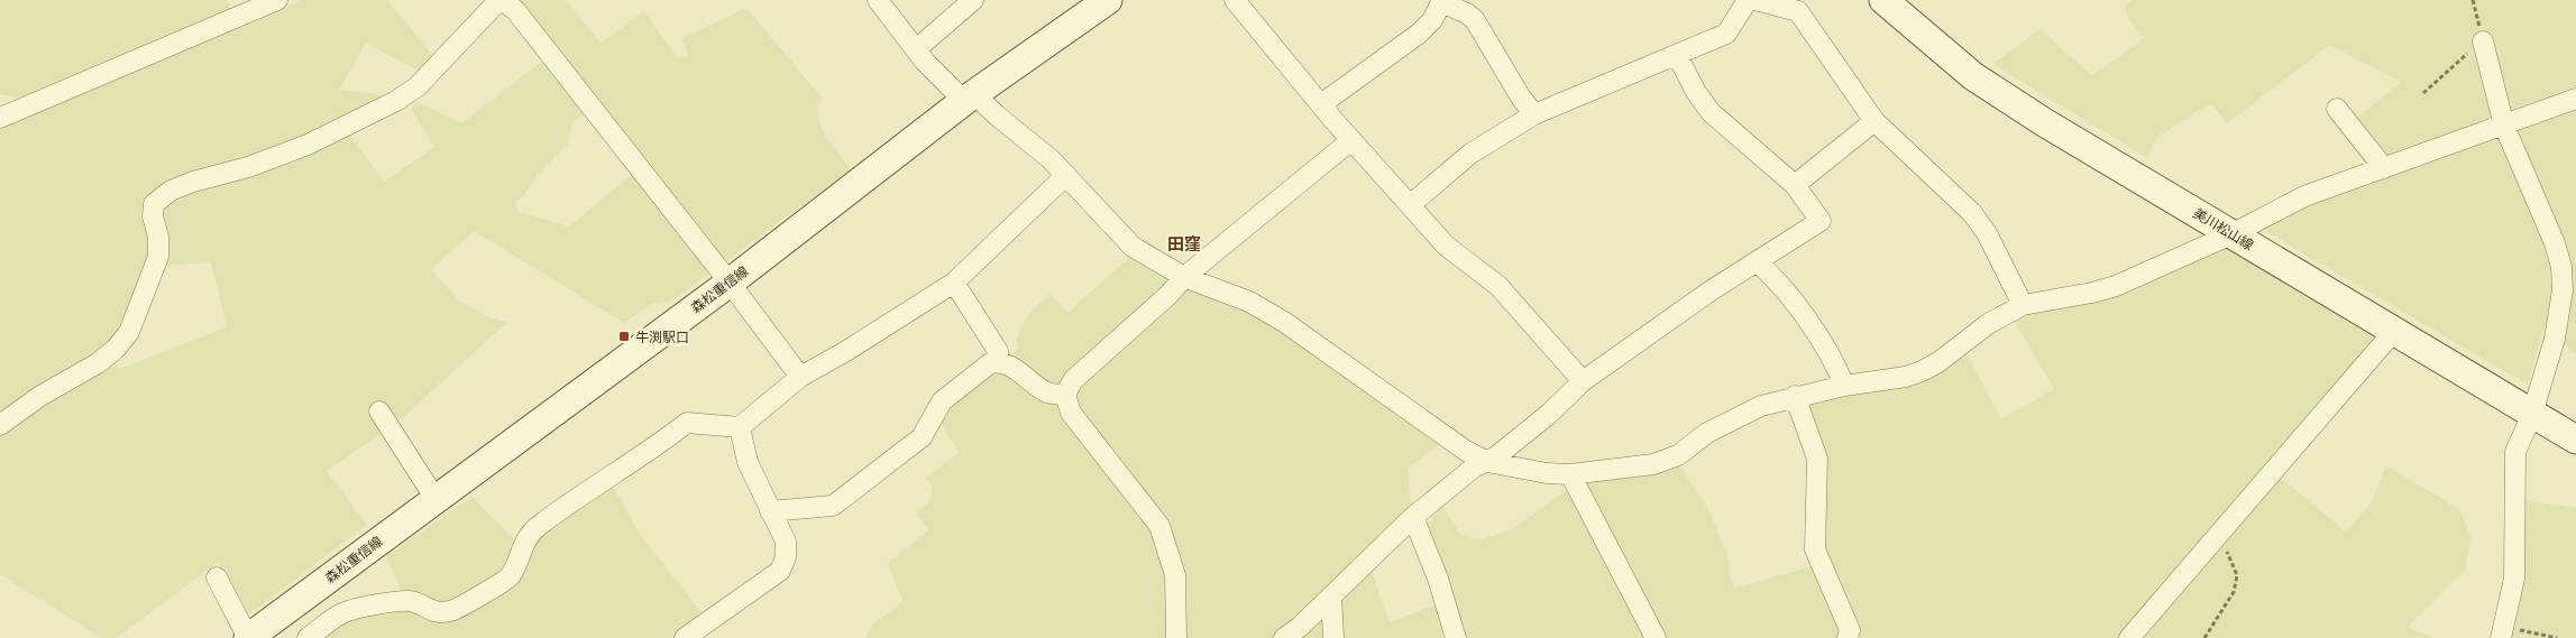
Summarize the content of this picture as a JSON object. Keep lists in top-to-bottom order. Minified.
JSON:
{"streets":{"main road":["美川松山線","森松重信線"]},"districts":["田窪"],"places":{"transit":["牛渕駅口"]}}
